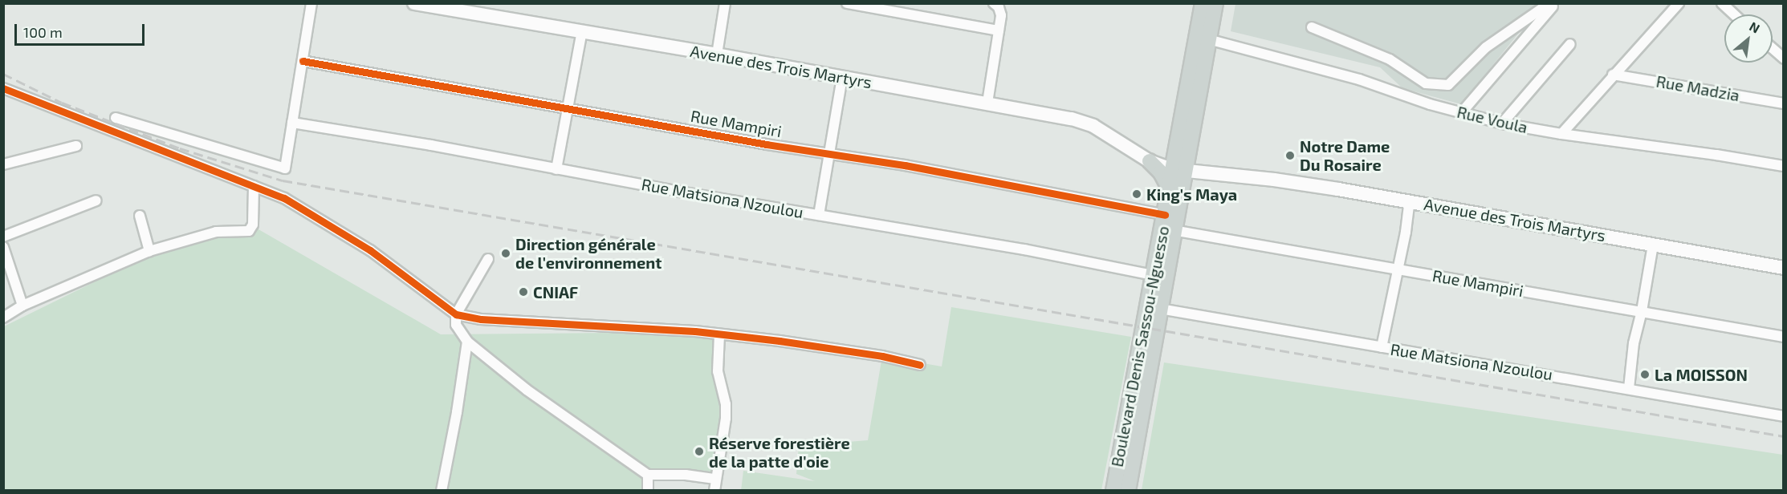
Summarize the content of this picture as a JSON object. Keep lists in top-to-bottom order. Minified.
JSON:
{"streets":{"main road":["Avenue des Trois Martyrs","Boulevard Denis Sassou-Nguesso"],"street":["Rue Madzia","Rue Voula","Rue Mampiri","Rue Matsiona Nzoulou"]},"crossings":[["Avenue des Trois Martyrs","Boulevard Denis Sassou-Nguesso"],["Rue Voula","Boulevard Denis Sassou-Nguesso"],["Rue Mampiri","Boulevard Denis Sassou-Nguesso"],["Rue Matsiona Nzoulou","Boulevard Denis Sassou-Nguesso"]],"places":["Notre Dame Du Rosaire","King's Maya","Direction générale de l'environnement","CNIAF","La MOISSON","Réserve forestière de la patte d'oie"],"scale_bar":"100 m","north":"top right"}
